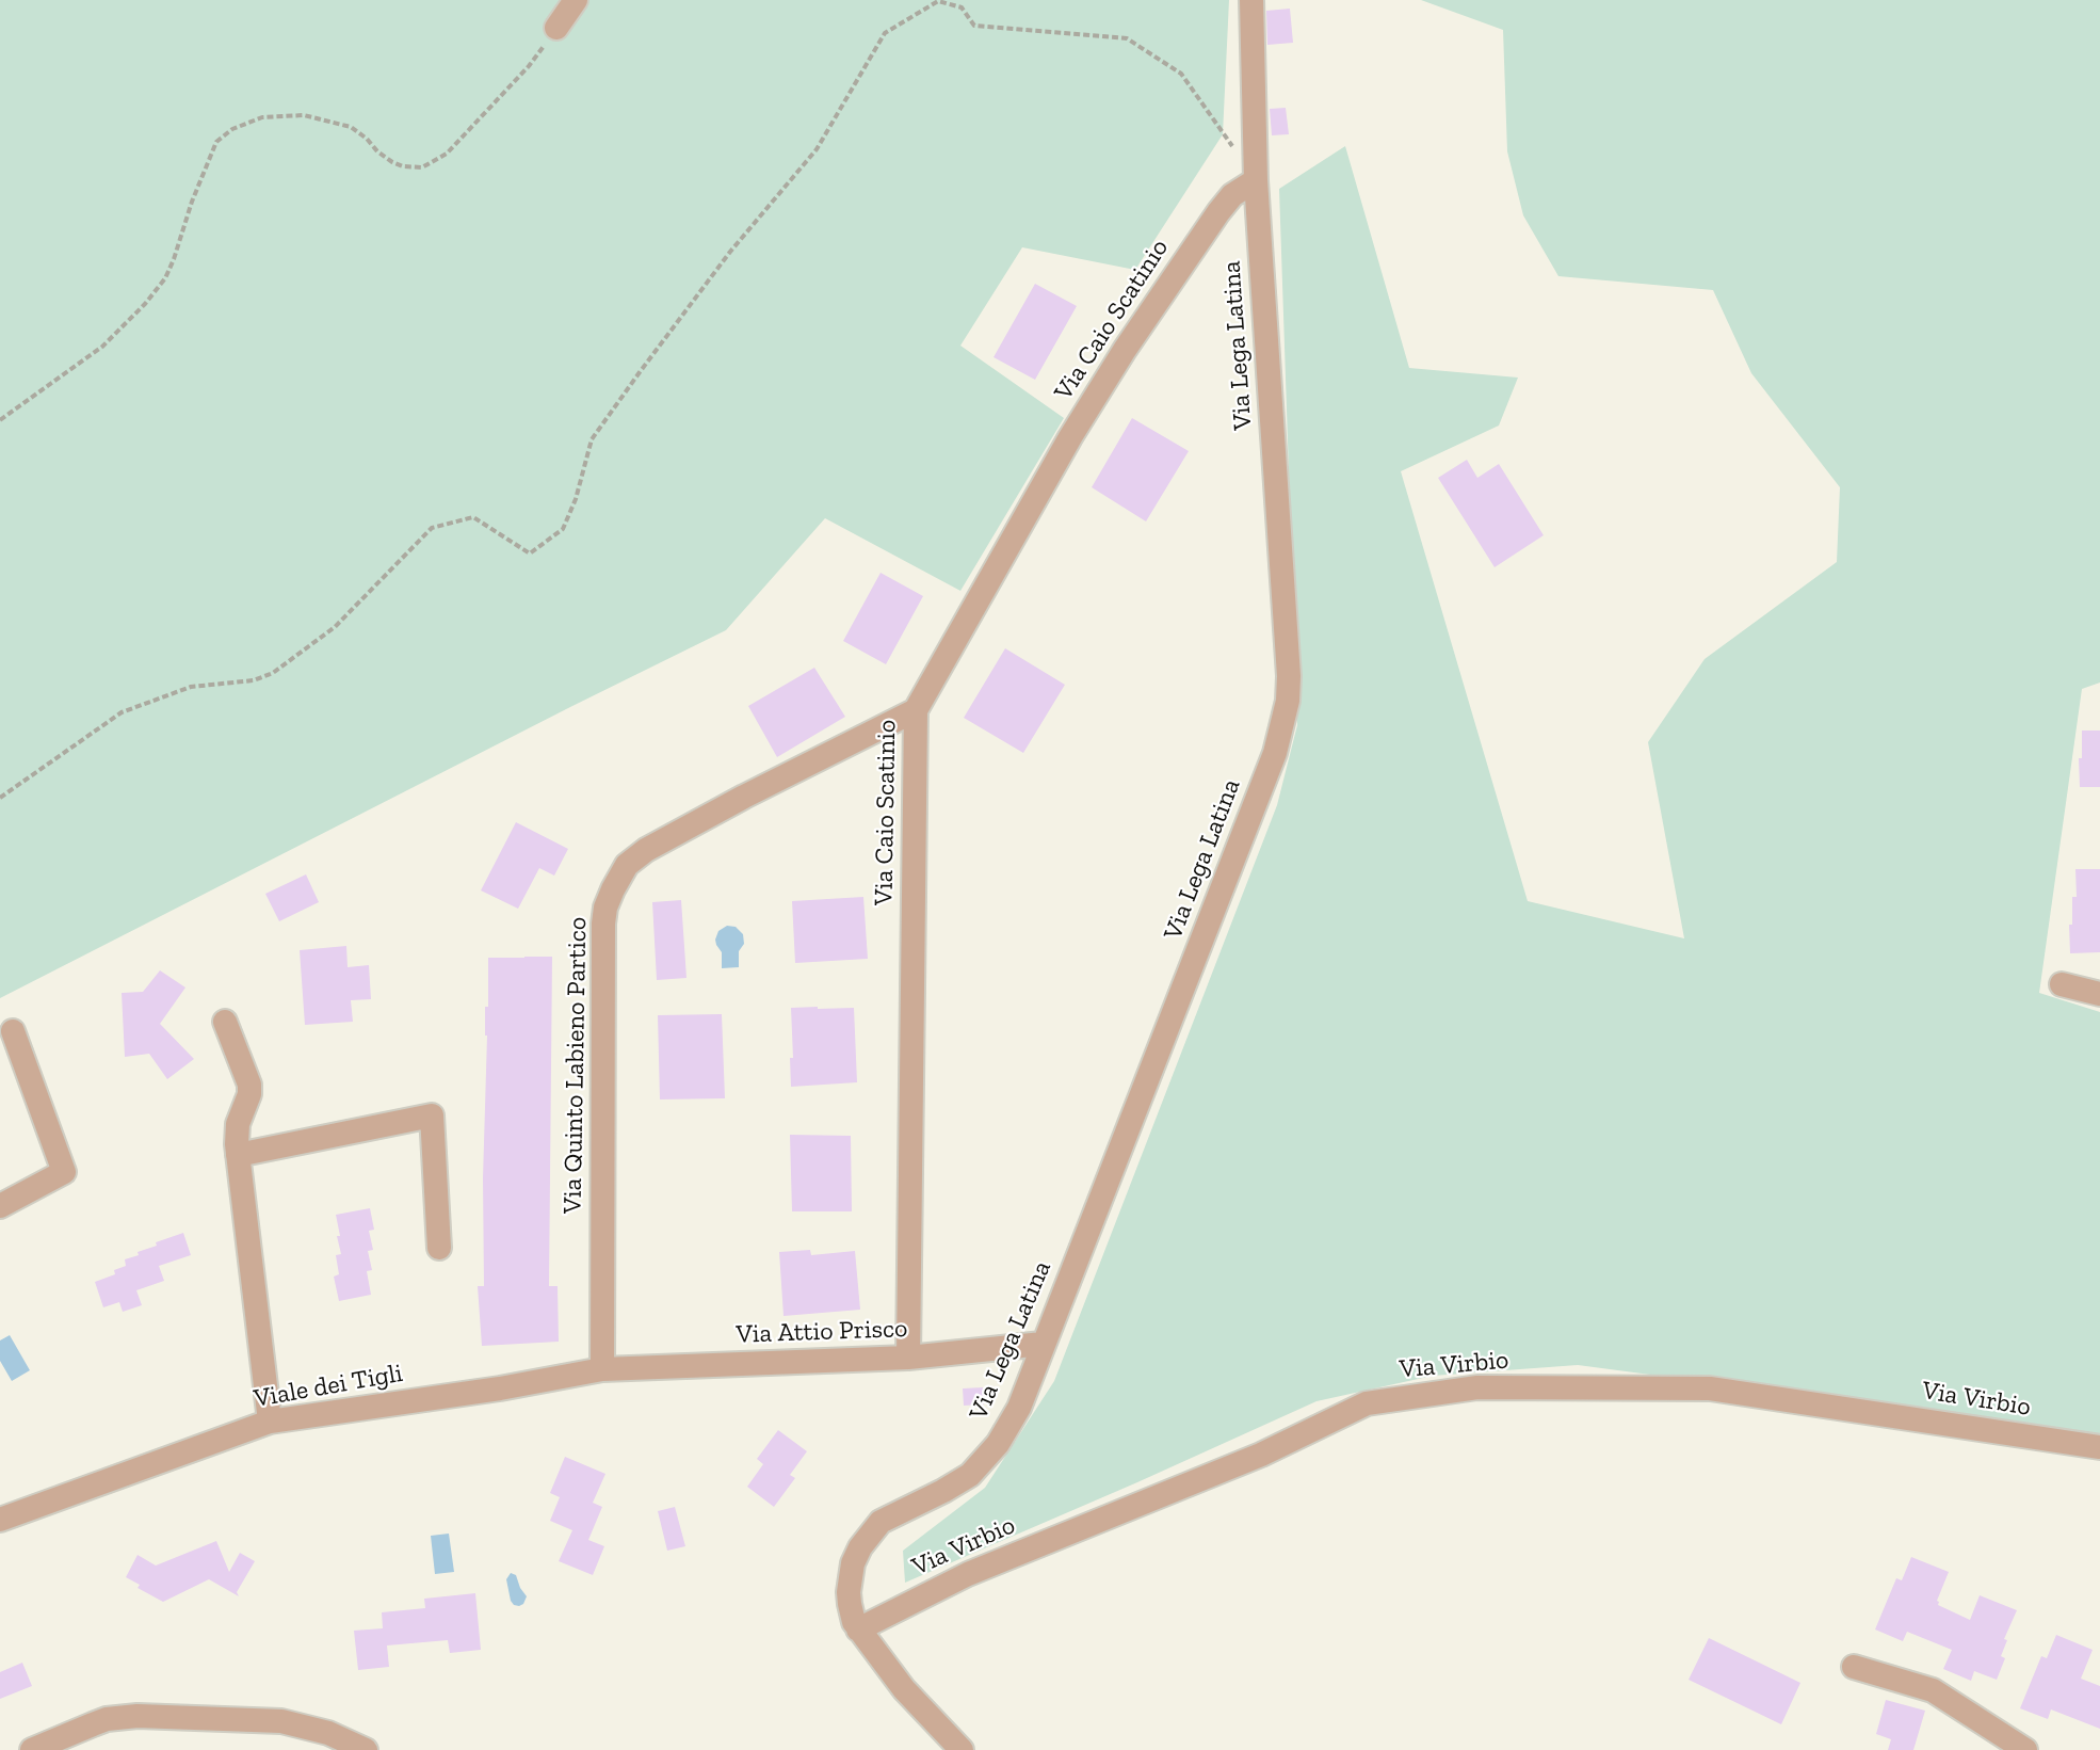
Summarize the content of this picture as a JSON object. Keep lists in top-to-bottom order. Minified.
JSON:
{"streets":{"street":["Via Caio Scatinio","Via Lega Latina","Via Quinto Labieno Partico","Via Attio Prisco","Via Virbio","Viale dei Tigli"]},"crossings":[["Via Caio Scatinio","Via Lega Latina"],["Via Caio Scatinio","Via Quinto Labieno Partico"],["Via Caio Scatinio","Via Attio Prisco"],["Via Lega Latina","Via Attio Prisco"],["Via Lega Latina","Via Virbio"],["Via Quinto Labieno Partico","Via Attio Prisco"],["Via Quinto Labieno Partico","Viale dei Tigli"],["Via Attio Prisco","Viale dei Tigli"]]}
